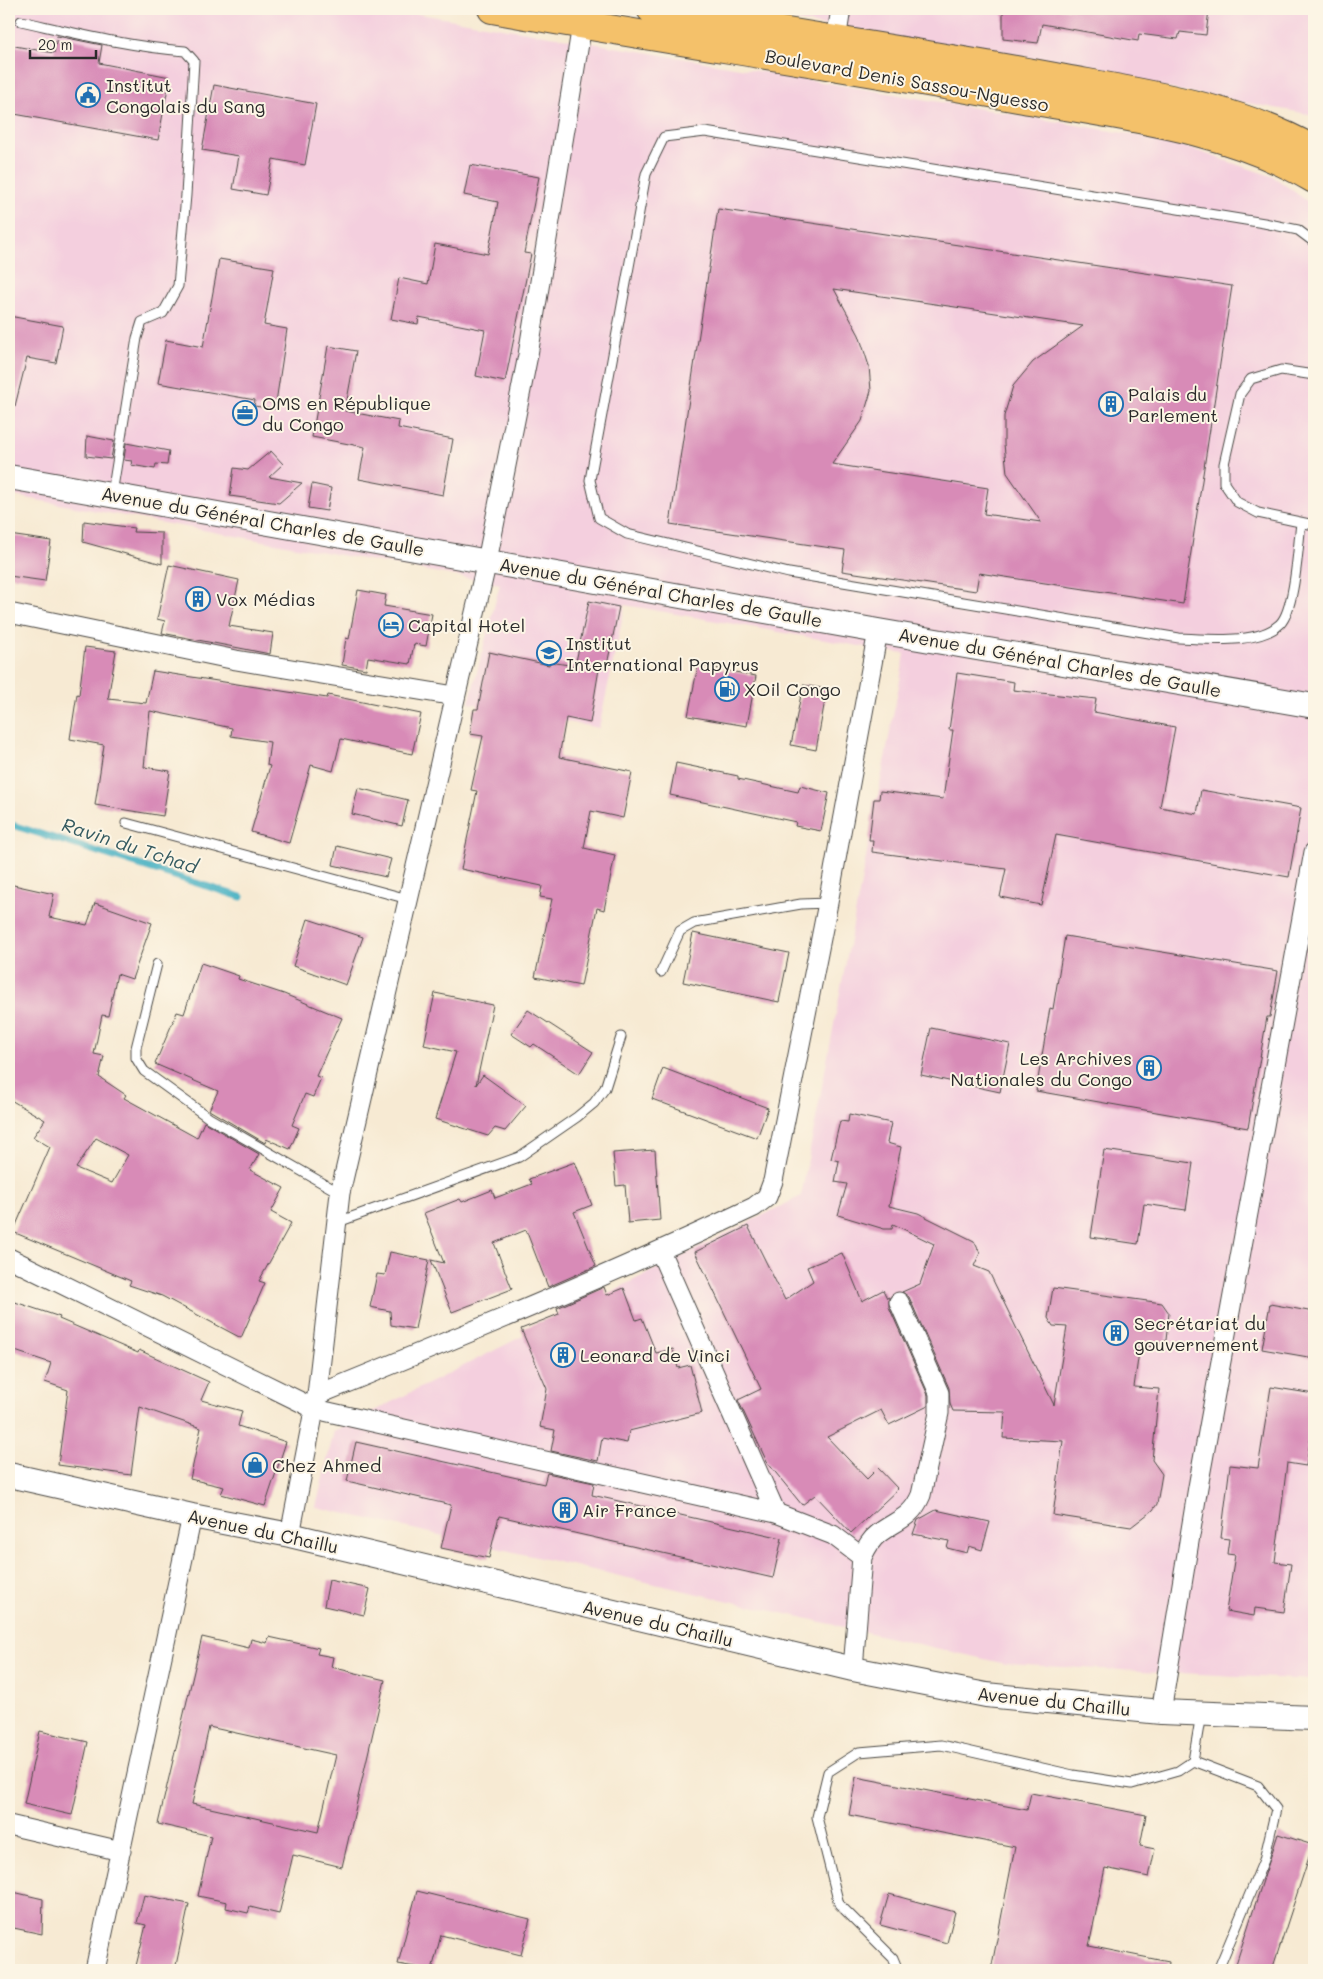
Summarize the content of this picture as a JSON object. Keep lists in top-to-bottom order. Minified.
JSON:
{"streets":{"main road":["Boulevard Denis Sassou-Nguesso"],"street":["Avenue du Général Charles de Gaulle","Avenue du Chaillu"]},"water":["Ravin du Tchad"],"places":{"public building":["Institut Congolais du Sang"],"building":["Palais du Parlement","Vox Médias","Les Archives Nationales du Congo","Secrétariat du gouvernement","Leonard de Vinci","Air France"],"office":["OMS en République du Congo"],"hotel":["Capital Hotel"],"school or university":["Institut International Papyrus"],"fuel station":["XOil Congo"],"shop":["Chez Ahmed"]},"scale_bar":"20 m"}
